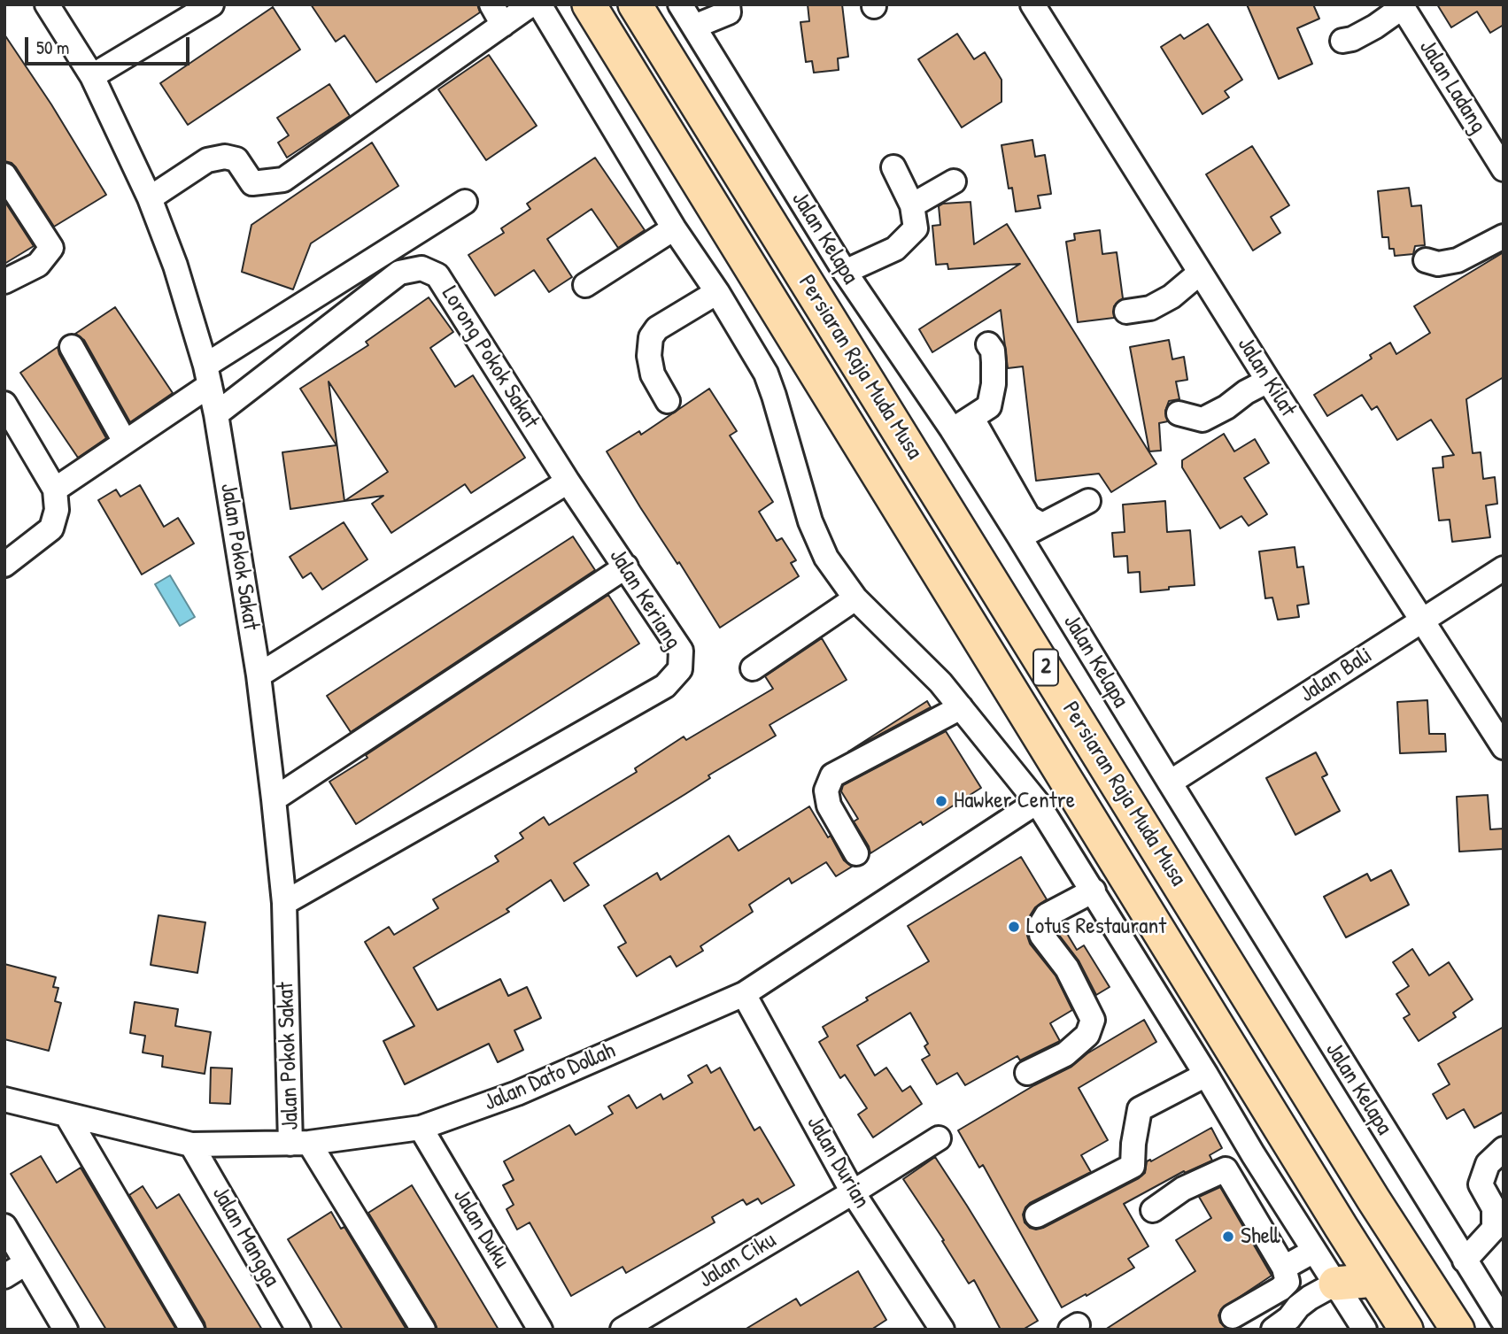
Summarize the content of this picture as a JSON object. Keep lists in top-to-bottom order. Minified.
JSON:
{"streets":{"highway":["Persiaran Raja Muda Musa","2"],"street":["Jalan Ladang","Jalan Kelapa","Lorong Pokok Sakat","Jalan Kilat","Jalan Pokok Sakat","Jalan Keriang","Jalan Bali","Jalan Dato Dollah","Jalan Durian","Jalan Duku","Jalan Mangga","Jalan Ciku"]},"crossings":[["Jalan Kelapa","Jalan Bali"],["Lorong Pokok Sakat","Jalan Pokok Sakat"],["Lorong Pokok Sakat","Jalan Keriang"],["Jalan Kilat","Jalan Bali"],["Jalan Pokok Sakat","Jalan Keriang"],["Jalan Pokok Sakat","Jalan Dato Dollah"],["Jalan Dato Dollah","Jalan Durian"],["Jalan Dato Dollah","Jalan Duku"],["Jalan Dato Dollah","Jalan Mangga"],["Jalan Durian","Jalan Ciku"]],"places":["Hawker Centre","Lotus Restaurant","Shell"],"scale_bar":"50 m"}
